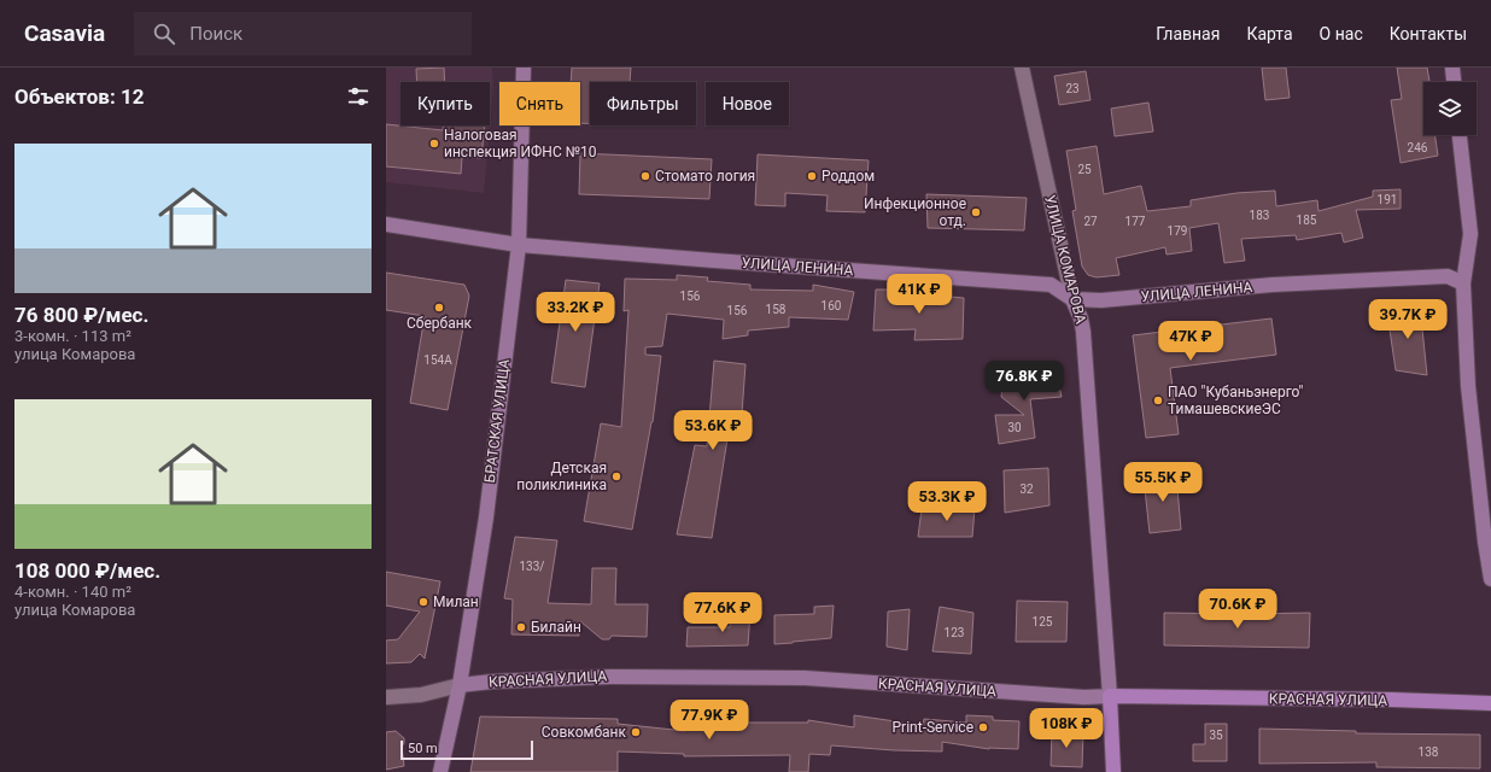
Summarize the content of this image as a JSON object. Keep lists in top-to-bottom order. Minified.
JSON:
{"streets":{"main road":["УЛИЦА КОМАРОВА","УЛИЦА ЛЕНИНА","БРАТСКАЯ УЛИЦА","КРАСНАЯ УЛИЦА"]},"crossings":[["УЛИЦА КОМАРОВА","УЛИЦА ЛЕНИНА"],["УЛИЦА КОМАРОВА","КРАСНАЯ УЛИЦА"],["УЛИЦА ЛЕНИНА","БРАТСКАЯ УЛИЦА"],["БРАТСКАЯ УЛИЦА","КРАСНАЯ УЛИЦА"]],"places":["Налоговая инспекция ИФНС №10","Стомато логия","Роддом","Инфекционное отд.","Сбербанк","ПАО \"Кубаньэнерго\" ТимашевскиеЭС","Детская поликлиника","Милан","Билайн","Print-Service","Совкомбанк"],"house_numbers":["23","246","25","191","183","185","27","177","179","156","160","158","156","154А","30","32","133/","125","123","35","138"],"scale_bar":"50 m","page":{"header":"Casavia","search":"Поиск","nav":["Главная","Карта","О нас","Контакты"],"heading":"Объектов: 12","chip":["Купить","Снять","Фильтры","Новое"],"list":[{"name":"76 800 ₽/мес.","note":"3-комн. · 113 m² · улица Комарова"},{"name":"108 000 ₽/мес.","note":"4-комн. · 140 m² · улица Комарова"}],"price":["41K ₽","33.2K ₽","39.7K ₽","47K ₽","76.8K ₽","53.6K ₽","55.5K ₽","53.3K ₽","70.6K ₽","77.6K ₽","77.9K ₽","108K ₽"],"scale":"50 m"}}
